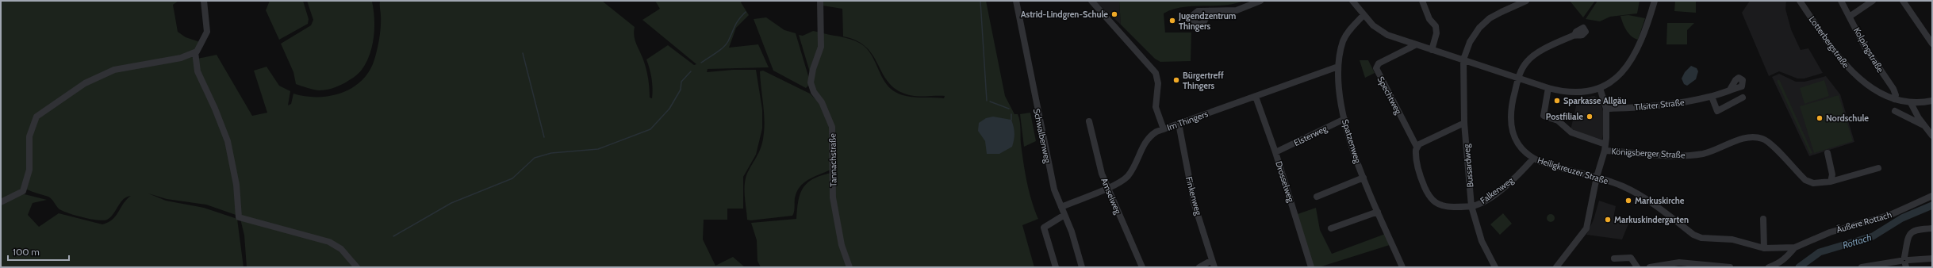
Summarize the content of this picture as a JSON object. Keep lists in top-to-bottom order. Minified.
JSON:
{"streets":{"street":["Lotterbergstraße","Kolpingstraße","Spechtweg","Tilsiter Straße","Im Thingers","Schwalbenweg","Elsterweg","Spatzenweg","Königsberger Straße","Tannachstraße","Bussardweg","Heiligkreuzer Straße","Drosselweg","Falkenweg","Amselweg","Finkenweg","Äußere Rottach"]},"crossings":[["Lotterbergstraße","Kolpingstraße"],["Spechtweg","Falkenweg"],["Im Thingers","Schwalbenweg"],["Im Thingers","Spatzenweg"],["Im Thingers","Drosselweg"],["Im Thingers","Amselweg"],["Im Thingers","Finkenweg"],["Elsterweg","Spatzenweg"],["Elsterweg","Drosselweg"],["Bussardweg","Falkenweg"],["Heiligkreuzer Straße","Falkenweg"],["Heiligkreuzer Straße","Äußere Rottach"]],"water":["Rottach"],"places":["Astrid-Lindgren-Schule","Jugendzentrum Thingers","Bürgertreff Thingers","Sparkasse Allgäu","Postfiliale","Nordschule","Markuskirche","Markuskindergarten"],"scale_bar":"100 m"}
